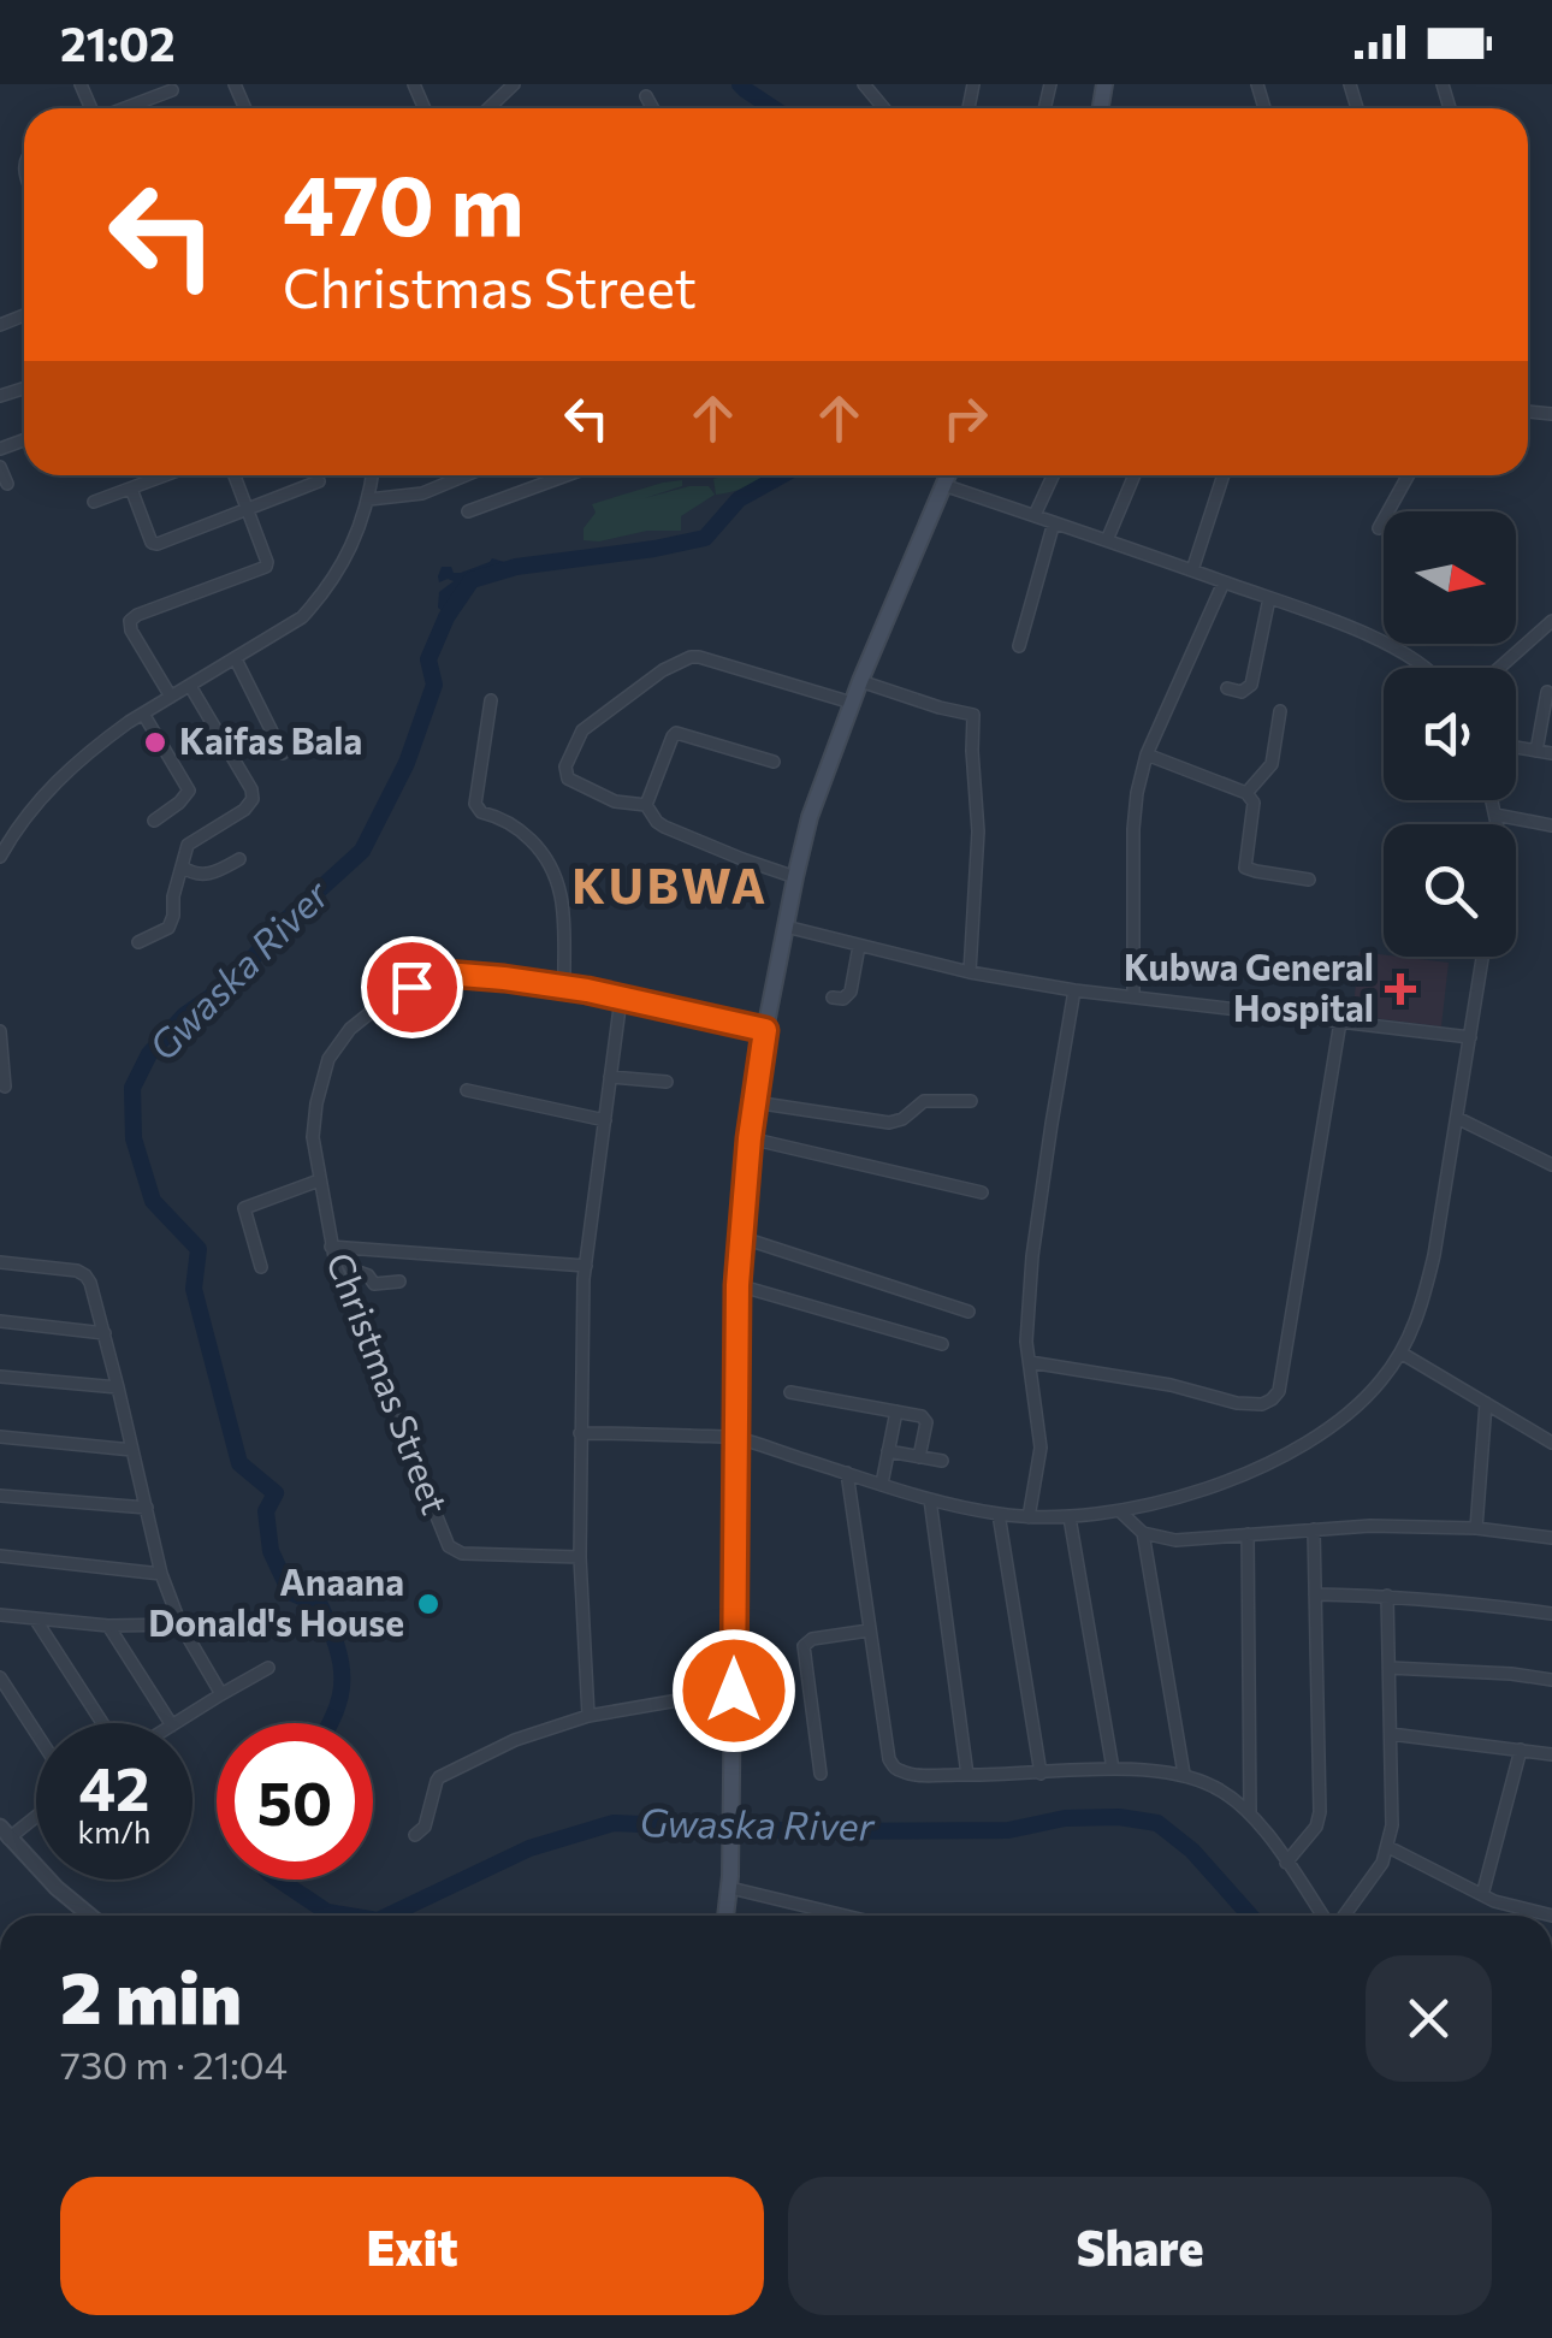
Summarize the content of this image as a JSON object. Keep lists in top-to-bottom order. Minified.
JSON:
{"streets":{"street":["Christmas Street"]},"districts":["KUBWA"],"water":["Gwaska River"],"places":{"other":["Kaifas Bala","Anaana Donald's House"],"health":["Kubwa General Hospital"]},"north":"right","page":{"status":"21:02","turn":["470 m","Christmas Street"],"speed":"42 km/h","limit":"50","heading":["2 min","730 m · 21:04"],"buttons":["Exit","Share"]}}
